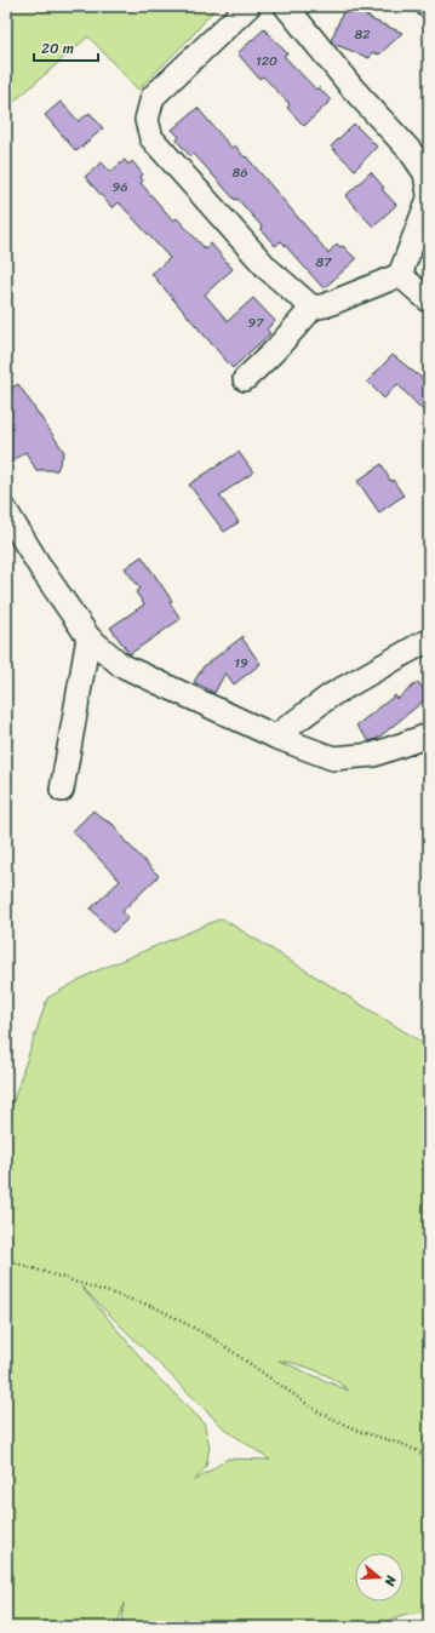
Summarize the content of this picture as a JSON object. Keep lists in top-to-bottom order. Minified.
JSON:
{"house_numbers":["82","120","86","96","87","97","19"],"scale_bar":"20 m","north":"right"}
